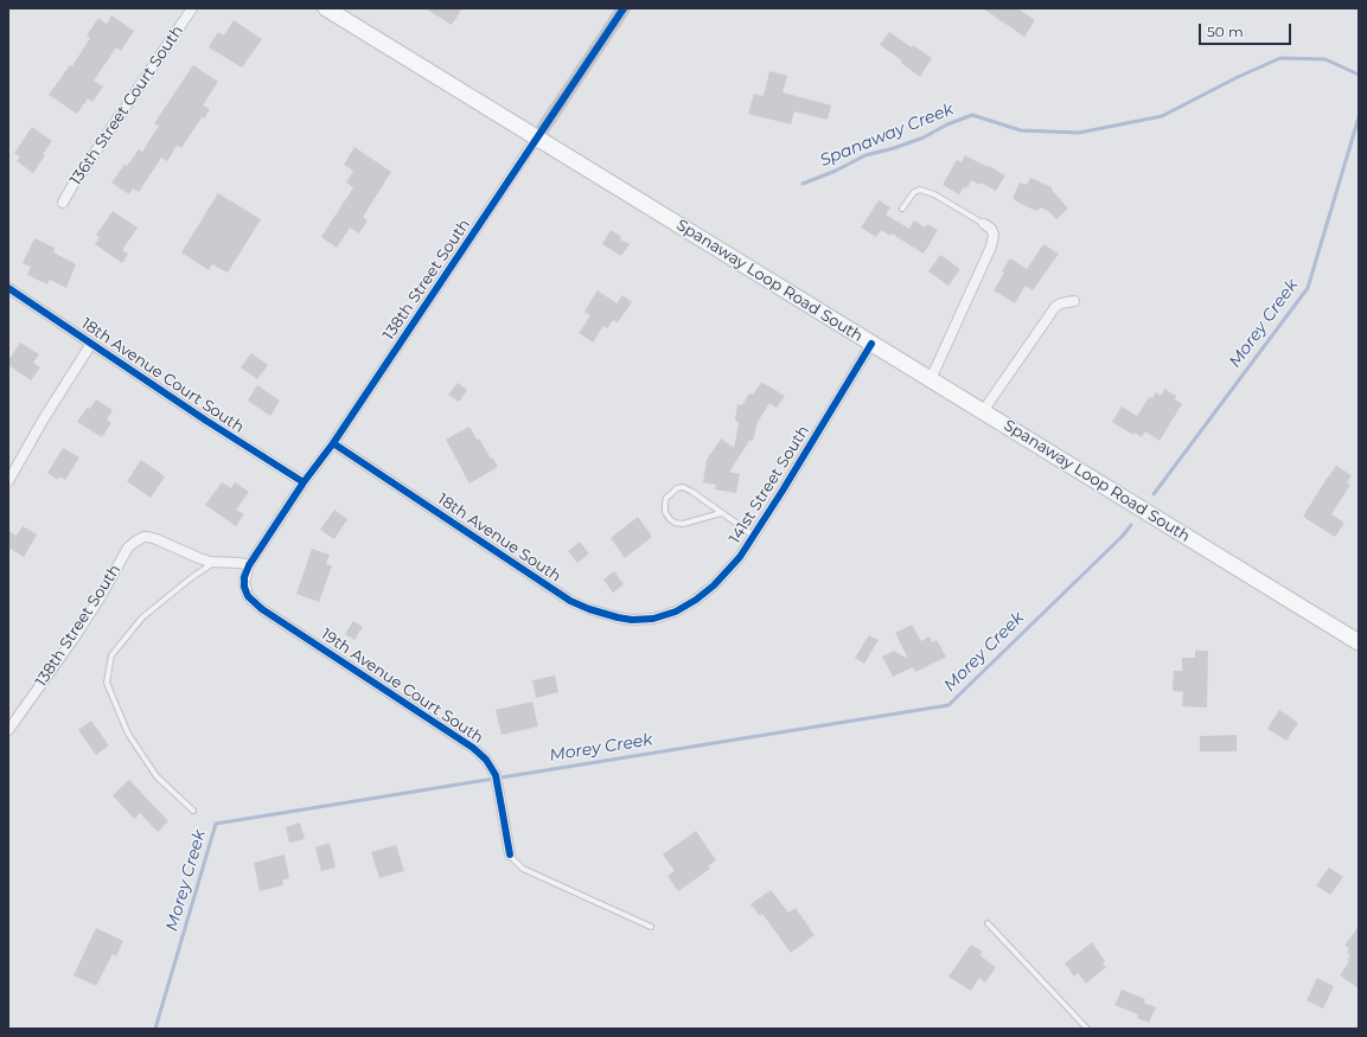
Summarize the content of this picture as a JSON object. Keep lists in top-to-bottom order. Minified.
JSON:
{"streets":{"main road":["Spanaway Loop Road South"],"street":["136th Street Court South","138th Street South","18th Avenue Court South","141st Street South","18th Avenue South","19th Avenue Court South"]},"crossings":[["138th Street South","Spanaway Loop Road South"],["138th Street South","18th Avenue Court South"],["138th Street South","18th Avenue South"],["138th Street South","19th Avenue Court South"],["Spanaway Loop Road South","141st Street South"],["141st Street South","18th Avenue South"]],"water":["Spanaway Creek","Morey Creek"],"scale_bar":"50 m"}
